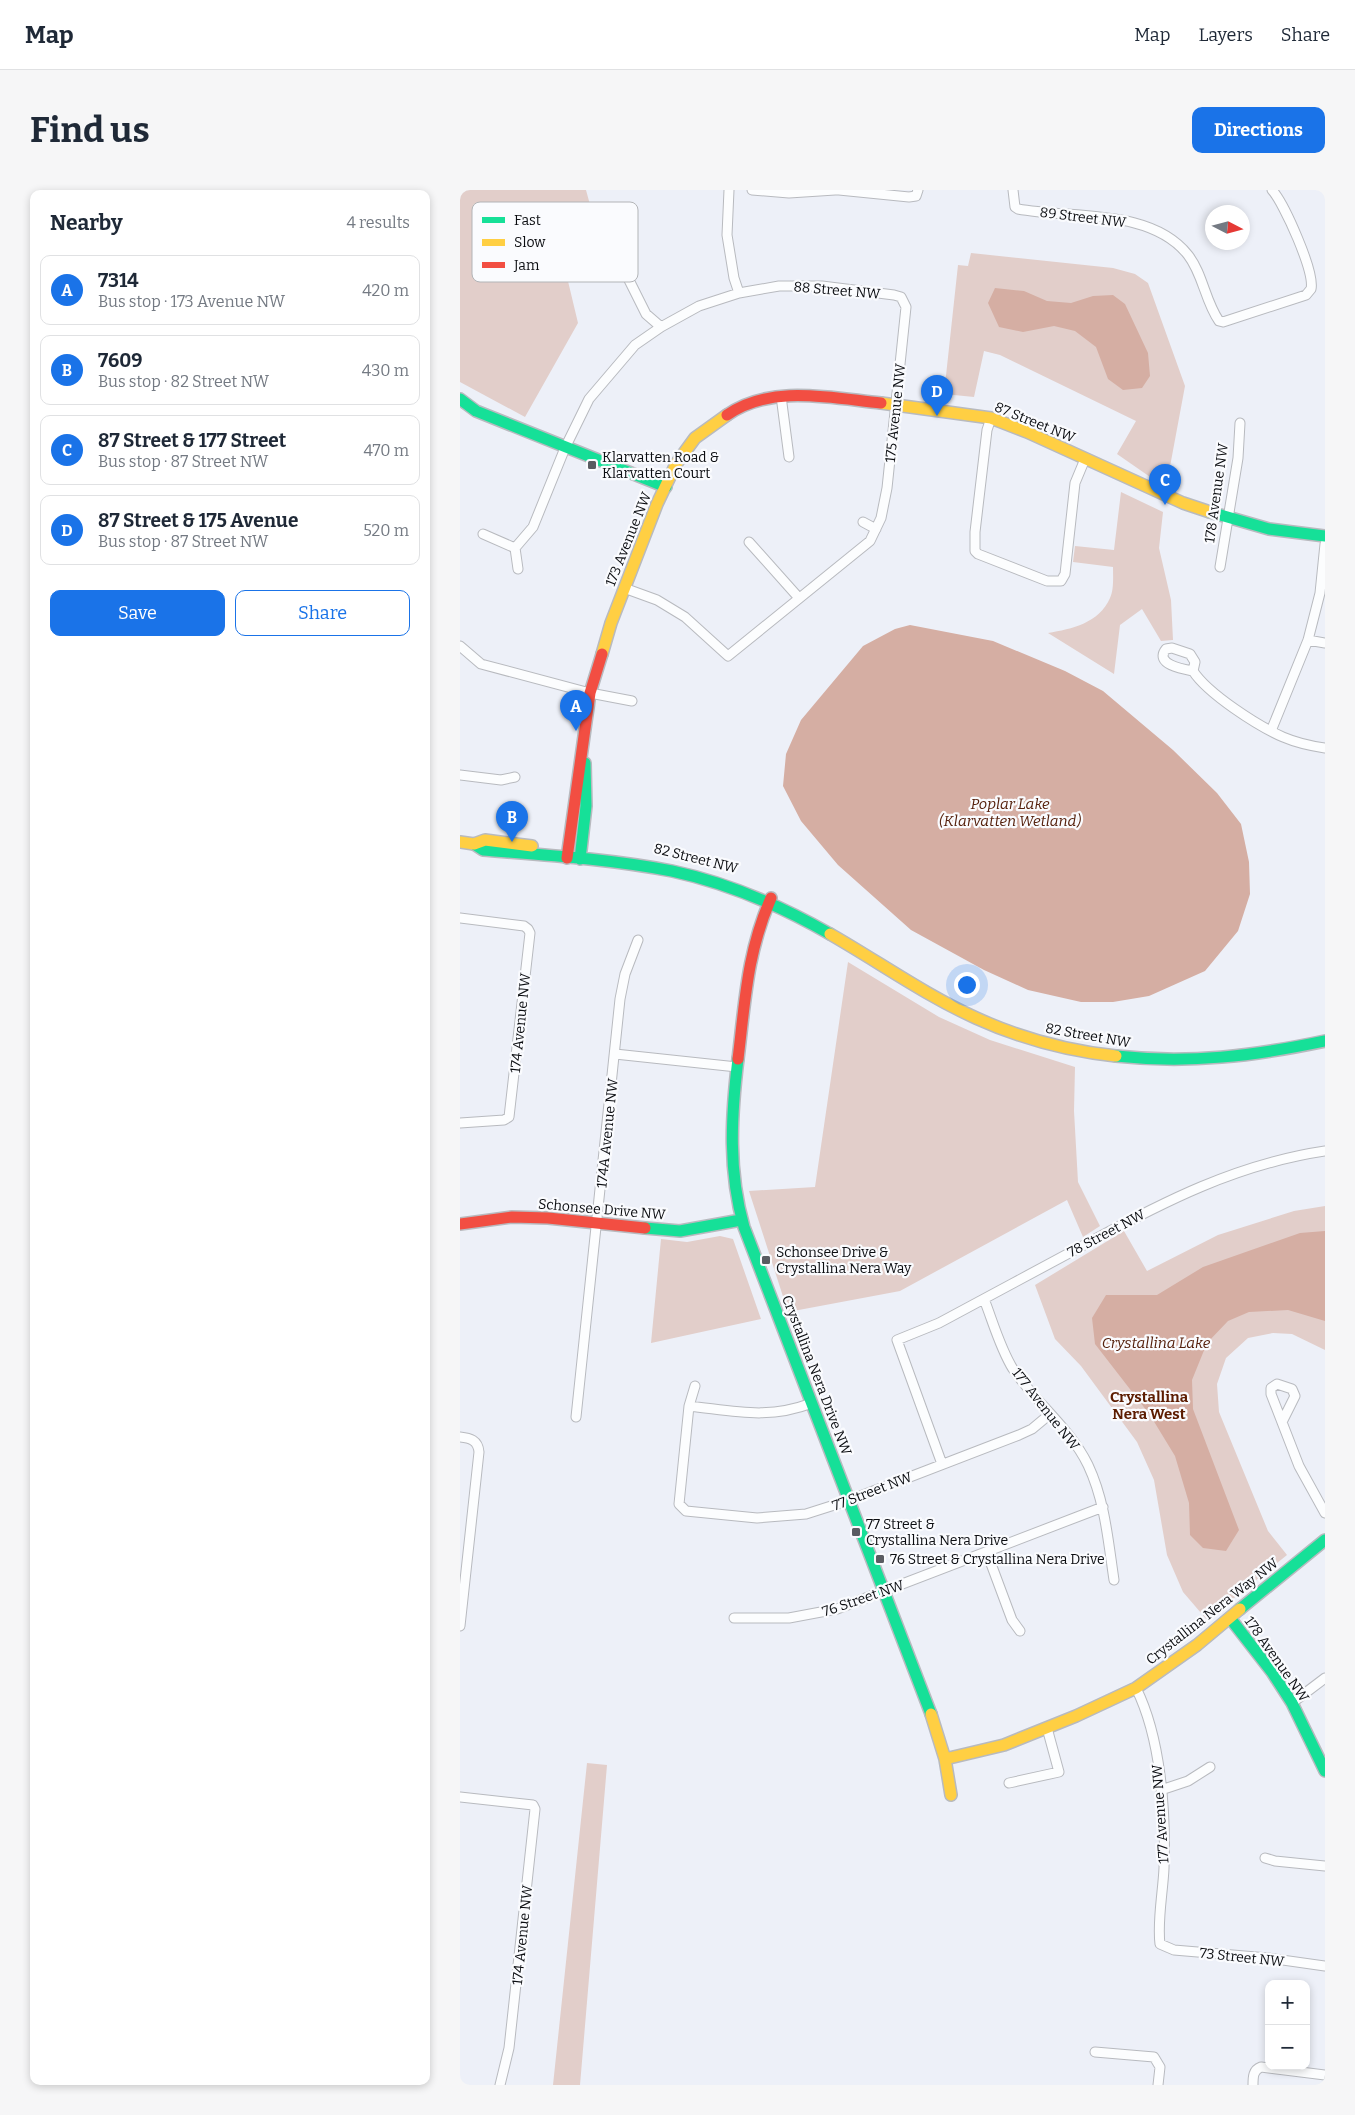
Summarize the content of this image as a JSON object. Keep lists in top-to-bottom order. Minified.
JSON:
{"streets":{"street":["89 Street NW","88 Street NW","175 Avenue NW","87 Street NW","178 Avenue NW","173 Avenue NW","82 Street NW","174 Avenue NW","174A Avenue NW","Schonsee Drive NW","78 Street NW","Crystallina Nera Drive NW","177 Avenue NW","77 Street NW","76 Street NW","Crystallina Nera Way NW","73 Street NW"]},"crossings":[["88 Street NW","175 Avenue NW"],["175 Avenue NW","87 Street NW"],["175 Avenue NW","173 Avenue NW"],["87 Street NW","178 Avenue NW"],["87 Street NW","173 Avenue NW"],["178 Avenue NW","Crystallina Nera Way NW"],["173 Avenue NW","82 Street NW"],["82 Street NW","Crystallina Nera Drive NW"],["174A Avenue NW","Schonsee Drive NW"],["Schonsee Drive NW","Crystallina Nera Drive NW"],["78 Street NW","177 Avenue NW"],["78 Street NW","77 Street NW"],["Crystallina Nera Drive NW","77 Street NW"],["Crystallina Nera Drive NW","76 Street NW"],["Crystallina Nera Drive NW","Crystallina Nera Way NW"],["177 Avenue NW","77 Street NW"],["177 Avenue NW","76 Street NW"],["177 Avenue NW","Crystallina Nera Way NW"],["177 Avenue NW","73 Street NW"]],"districts":["Crystallina Nera West"],"water":["Poplar Lake (Klarvatten Wetland)","Crystallina Lake"],"places":{"transit":["Klarvatten Road & Klarvatten Court","Schonsee Drive & Crystallina Nera Way","77 Street & Crystallina Nera Drive","76 Street & Crystallina Nera Drive"]},"legend":["Fast","Slow","Jam"],"north":"right","page":{"header":"Map","nav":["Map","Layers","Share"],"buttons":["Directions",["Save","Share"]],"title":"Find us","heading":["Nearby","4 results"],"list":[{"mark":"A","name":"7314","note":"Bus stop · 173 Avenue NW","value":"420 m"},{"mark":"B","name":"7609","note":"Bus stop · 82 Street NW","value":"430 m"},{"mark":"C","name":"87 Street & 177 Street","note":"Bus stop · 87 Street NW","value":"470 m"},{"mark":"D","name":"87 Street & 175 Avenue","note":"Bus stop · 87 Street NW","value":"520 m"}],"pins":["D","C","A","B"],"map_buttons":["+","−"]}}
